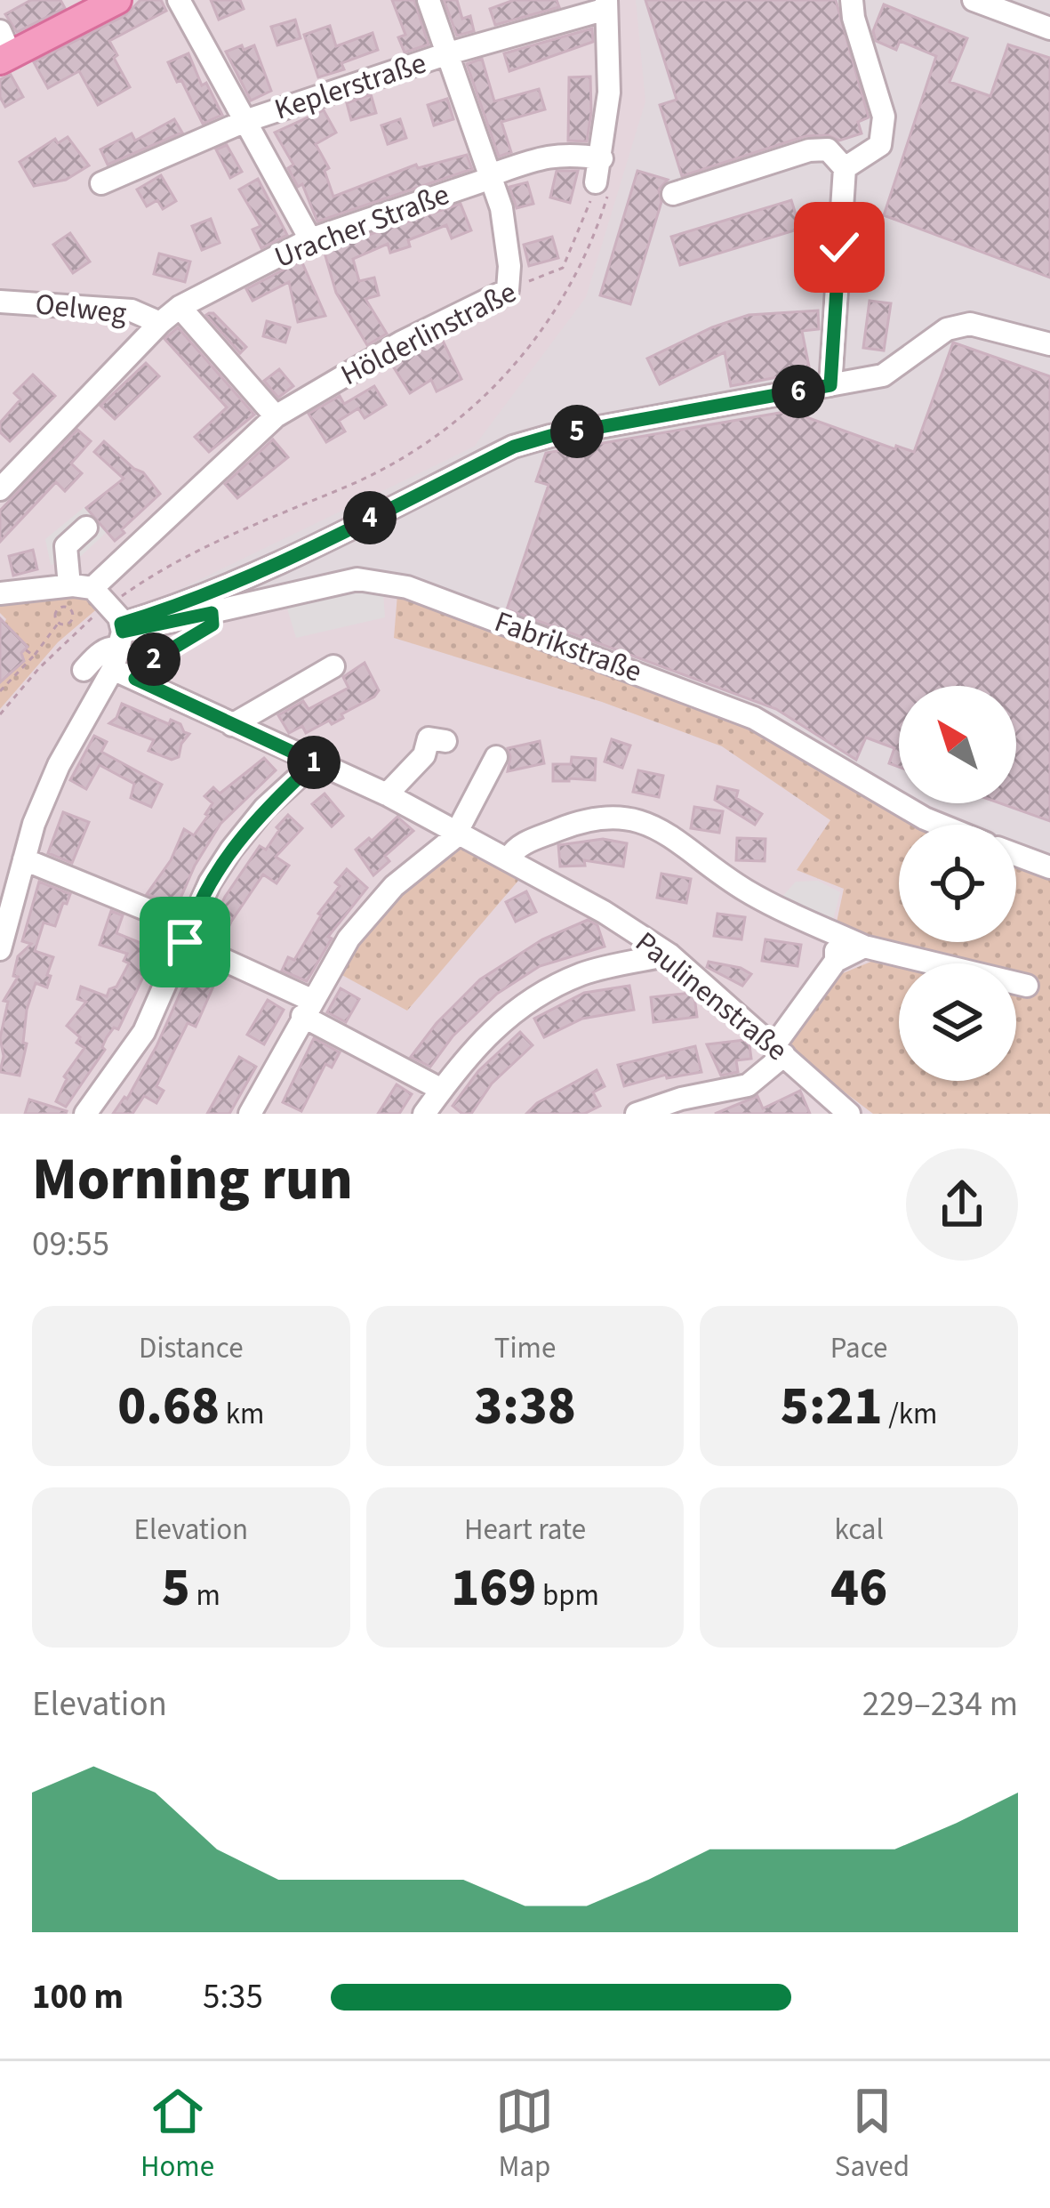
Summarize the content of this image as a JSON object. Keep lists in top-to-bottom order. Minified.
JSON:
{"streets":{"street":["Keplerstraße","Uracher Straße","Oelweg","Hölderlinstraße","Fabrikstraße","Paulinenstraße"]},"crossings":[["Uracher Straße","Oelweg"],["Hölderlinstraße","Paulinenstraße"],["Fabrikstraße","Paulinenstraße"]],"north":"top left","page":{"pins":["6","5","4","2","1"],"heading":["Morning run","09:55"],"stats":[["Distance","0.68 km"],["Time","3:38"],["Pace","5:21 /km"],["Elevation","5 m"],["Heart rate","169 bpm"],["kcal","46"]],"chart":["Elevation","229–234 m"],"list":[{"name":"100 m","note":"5:35"}],"tabs":["Home","Map","Saved"]}}
